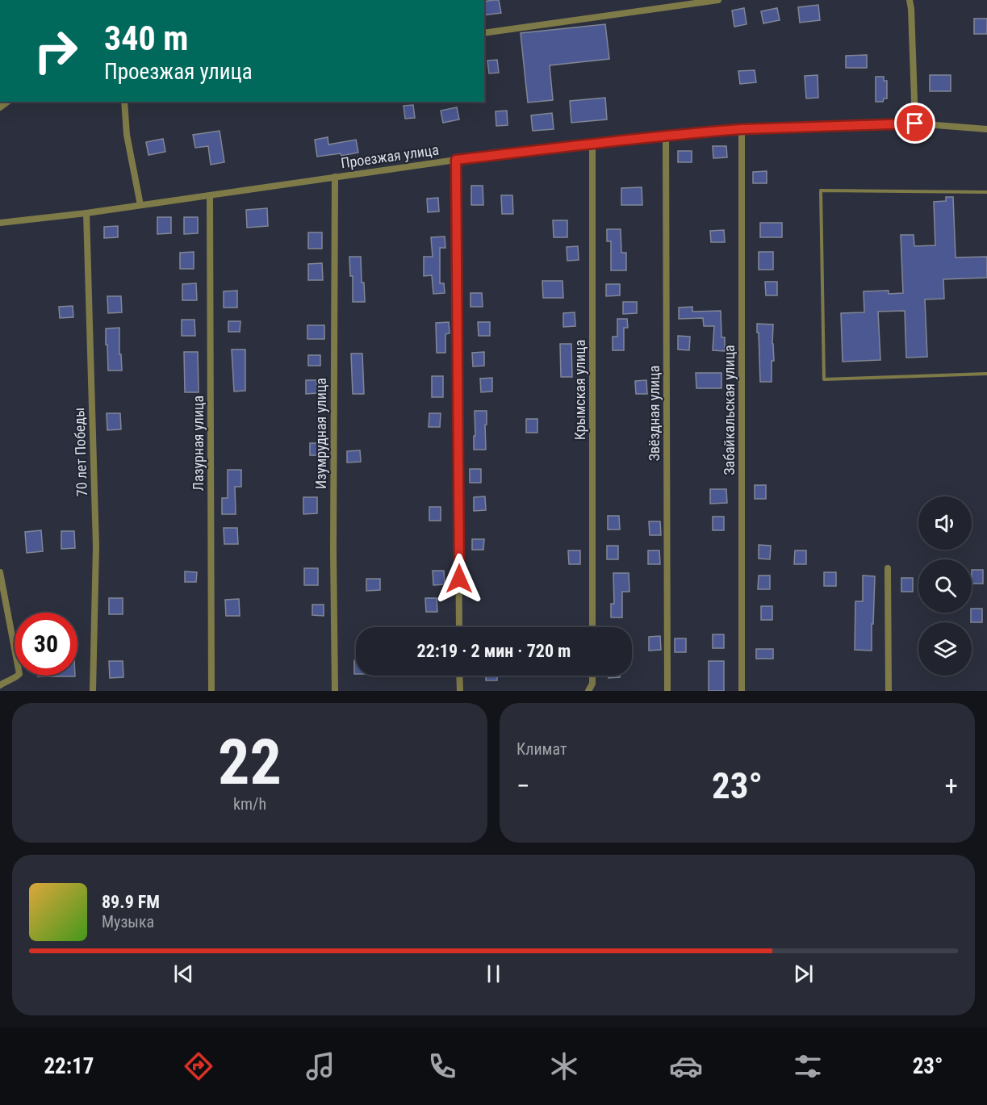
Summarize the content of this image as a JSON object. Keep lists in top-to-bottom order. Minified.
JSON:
{"streets":{"street":["Проезжая улица","Крымская улица","Забайкальская улица","Звёздная улица","Изумрудная улица","Лазурная улица","70 лет Победы"]},"crossings":[["Проезжая улица","Крымская улица"],["Проезжая улица","Забайкальская улица"],["Проезжая улица","Звёздная улица"],["Проезжая улица","Изумрудная улица"],["Проезжая улица","Лазурная улица"],["Проезжая улица","70 лет Победы"]],"page":{"turn":["340 m","Проезжая улица"],"limit":"30","trip":"22:19 · 2 мин · 720 m","tile":[["22","km/h"],"Климат"],"heat":["−","23°","+"],"song":["89.9 FM","Музыка"],"tabs":["22:17","23°"]}}
